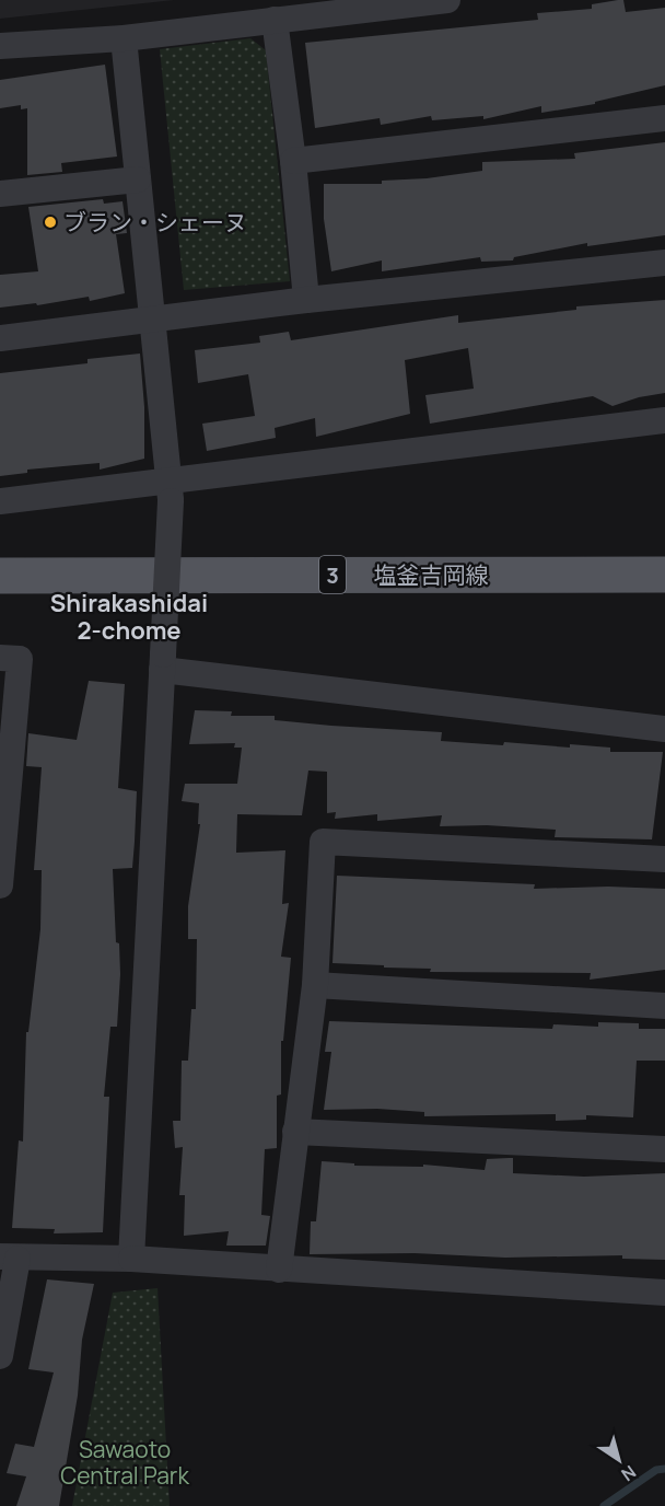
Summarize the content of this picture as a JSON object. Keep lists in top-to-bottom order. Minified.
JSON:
{"streets":{"main road":["3","塩釜吉岡線"]},"districts":["Shirakashidai 2-chome"],"parks":["Sawaoto Central Park"],"places":["ブラン・シェーヌ"],"north":"bottom right"}
